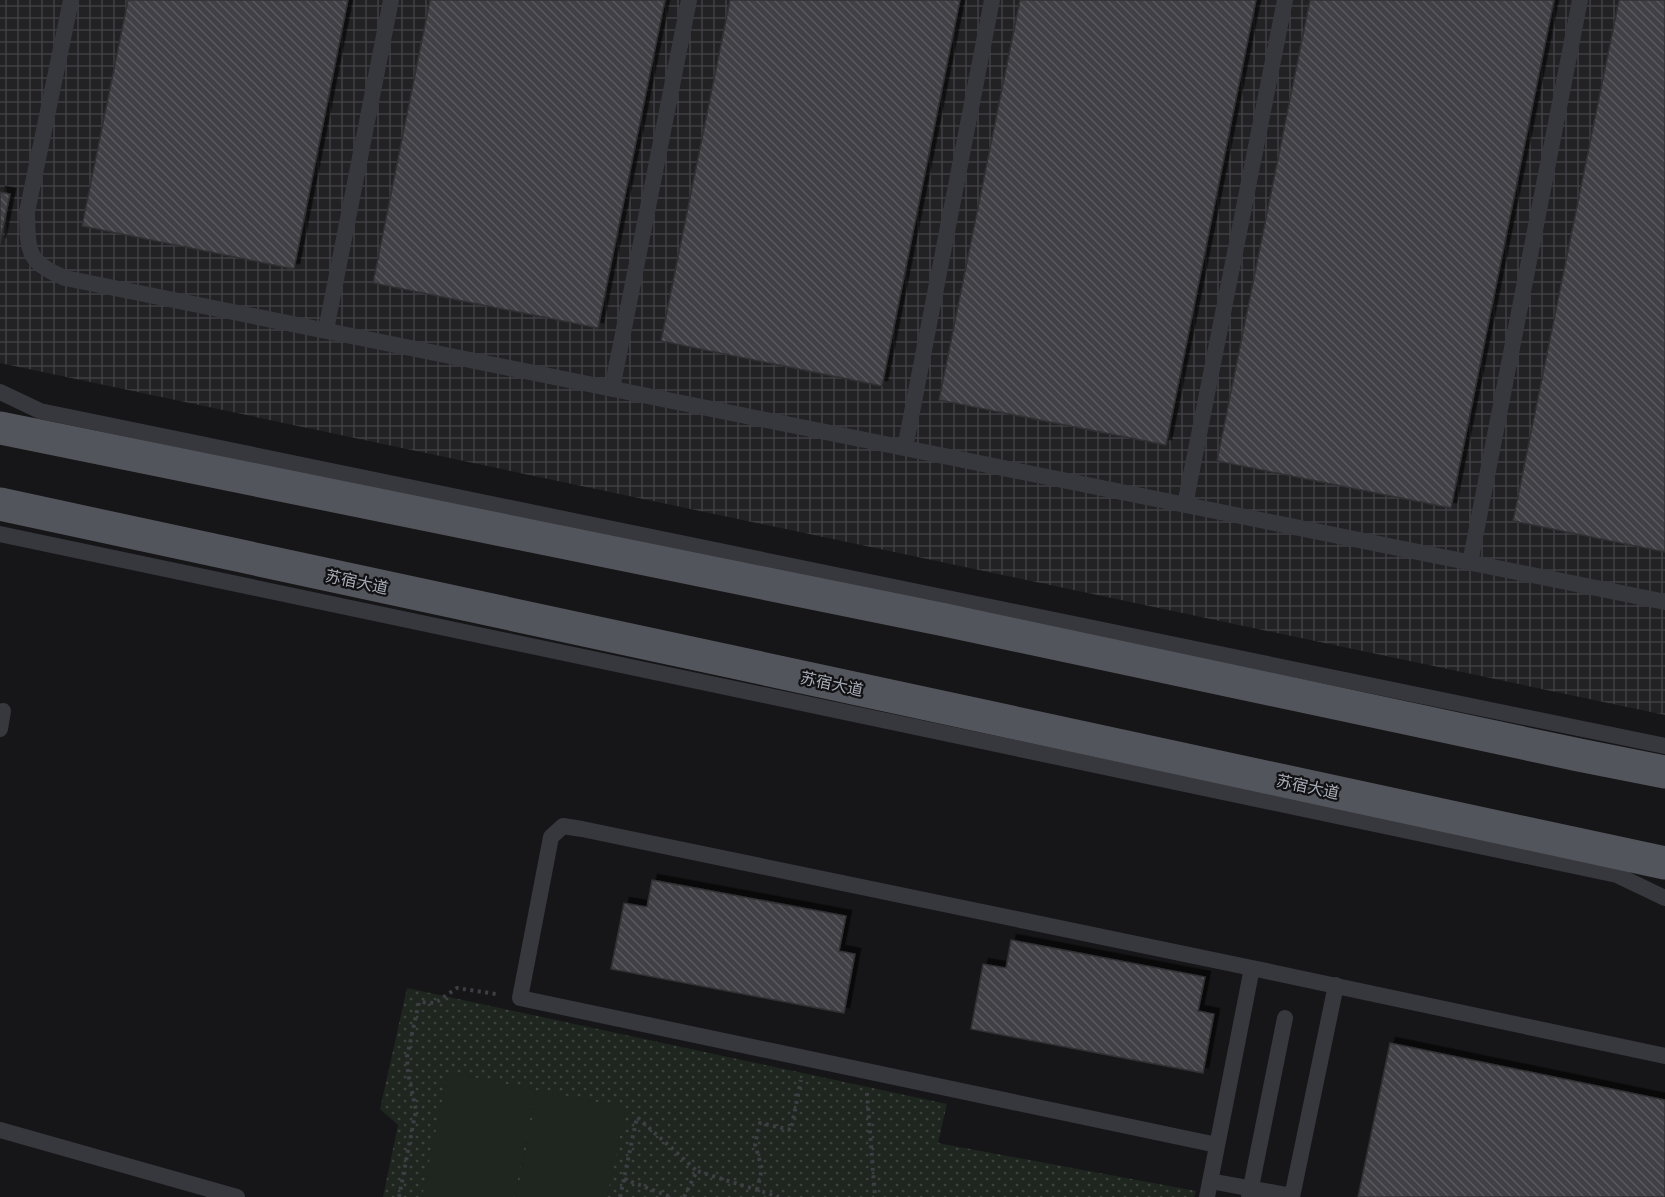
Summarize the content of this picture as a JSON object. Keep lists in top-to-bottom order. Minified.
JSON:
{"streets":{"main road":["苏宿大道"]}}
